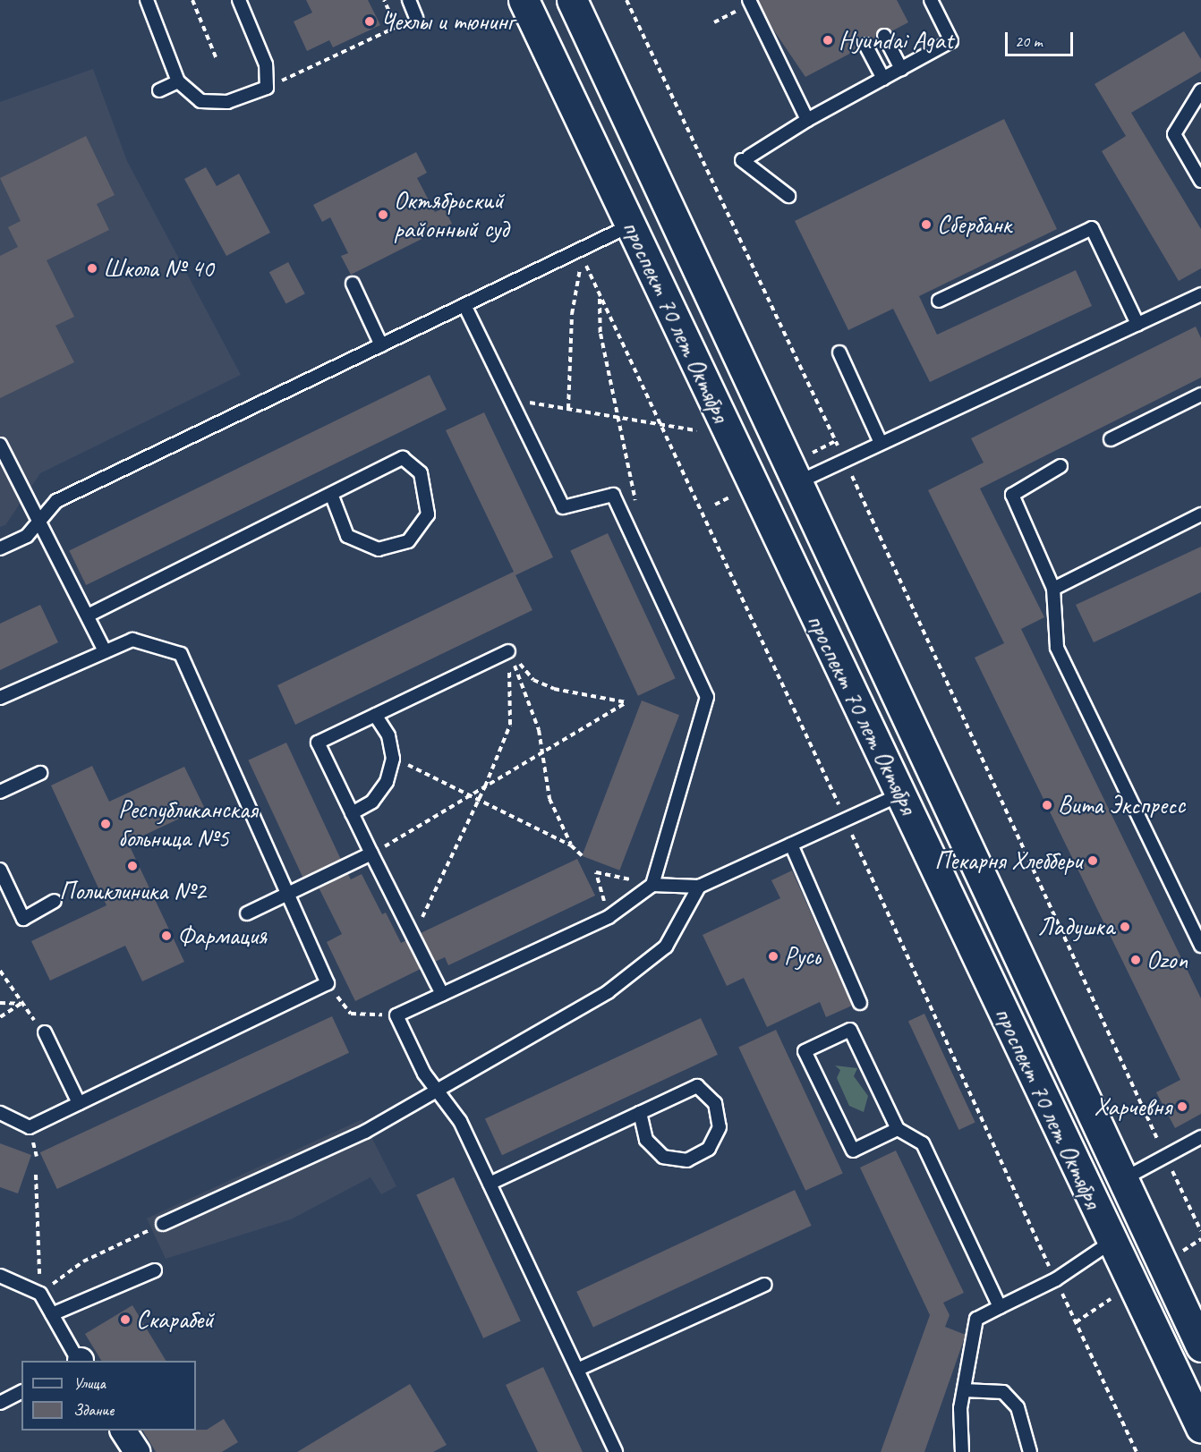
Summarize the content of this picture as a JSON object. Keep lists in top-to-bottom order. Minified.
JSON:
{"streets":{"main road":["проспект 70 лет Октября"]},"places":["Чехлы и тюнинг","Hyundai Agat","Октябрьский районный суд","Сбербанк","Школа № 40","Вита Экспресс","Республиканская больница №5","Пекарня Хлеббери","Поликлиника №2","Ладушка","Фармация","Русь","Ozon","Харчевня","Скарабей"],"legend":["Улица","Здание"],"scale_bar":"20 m"}
